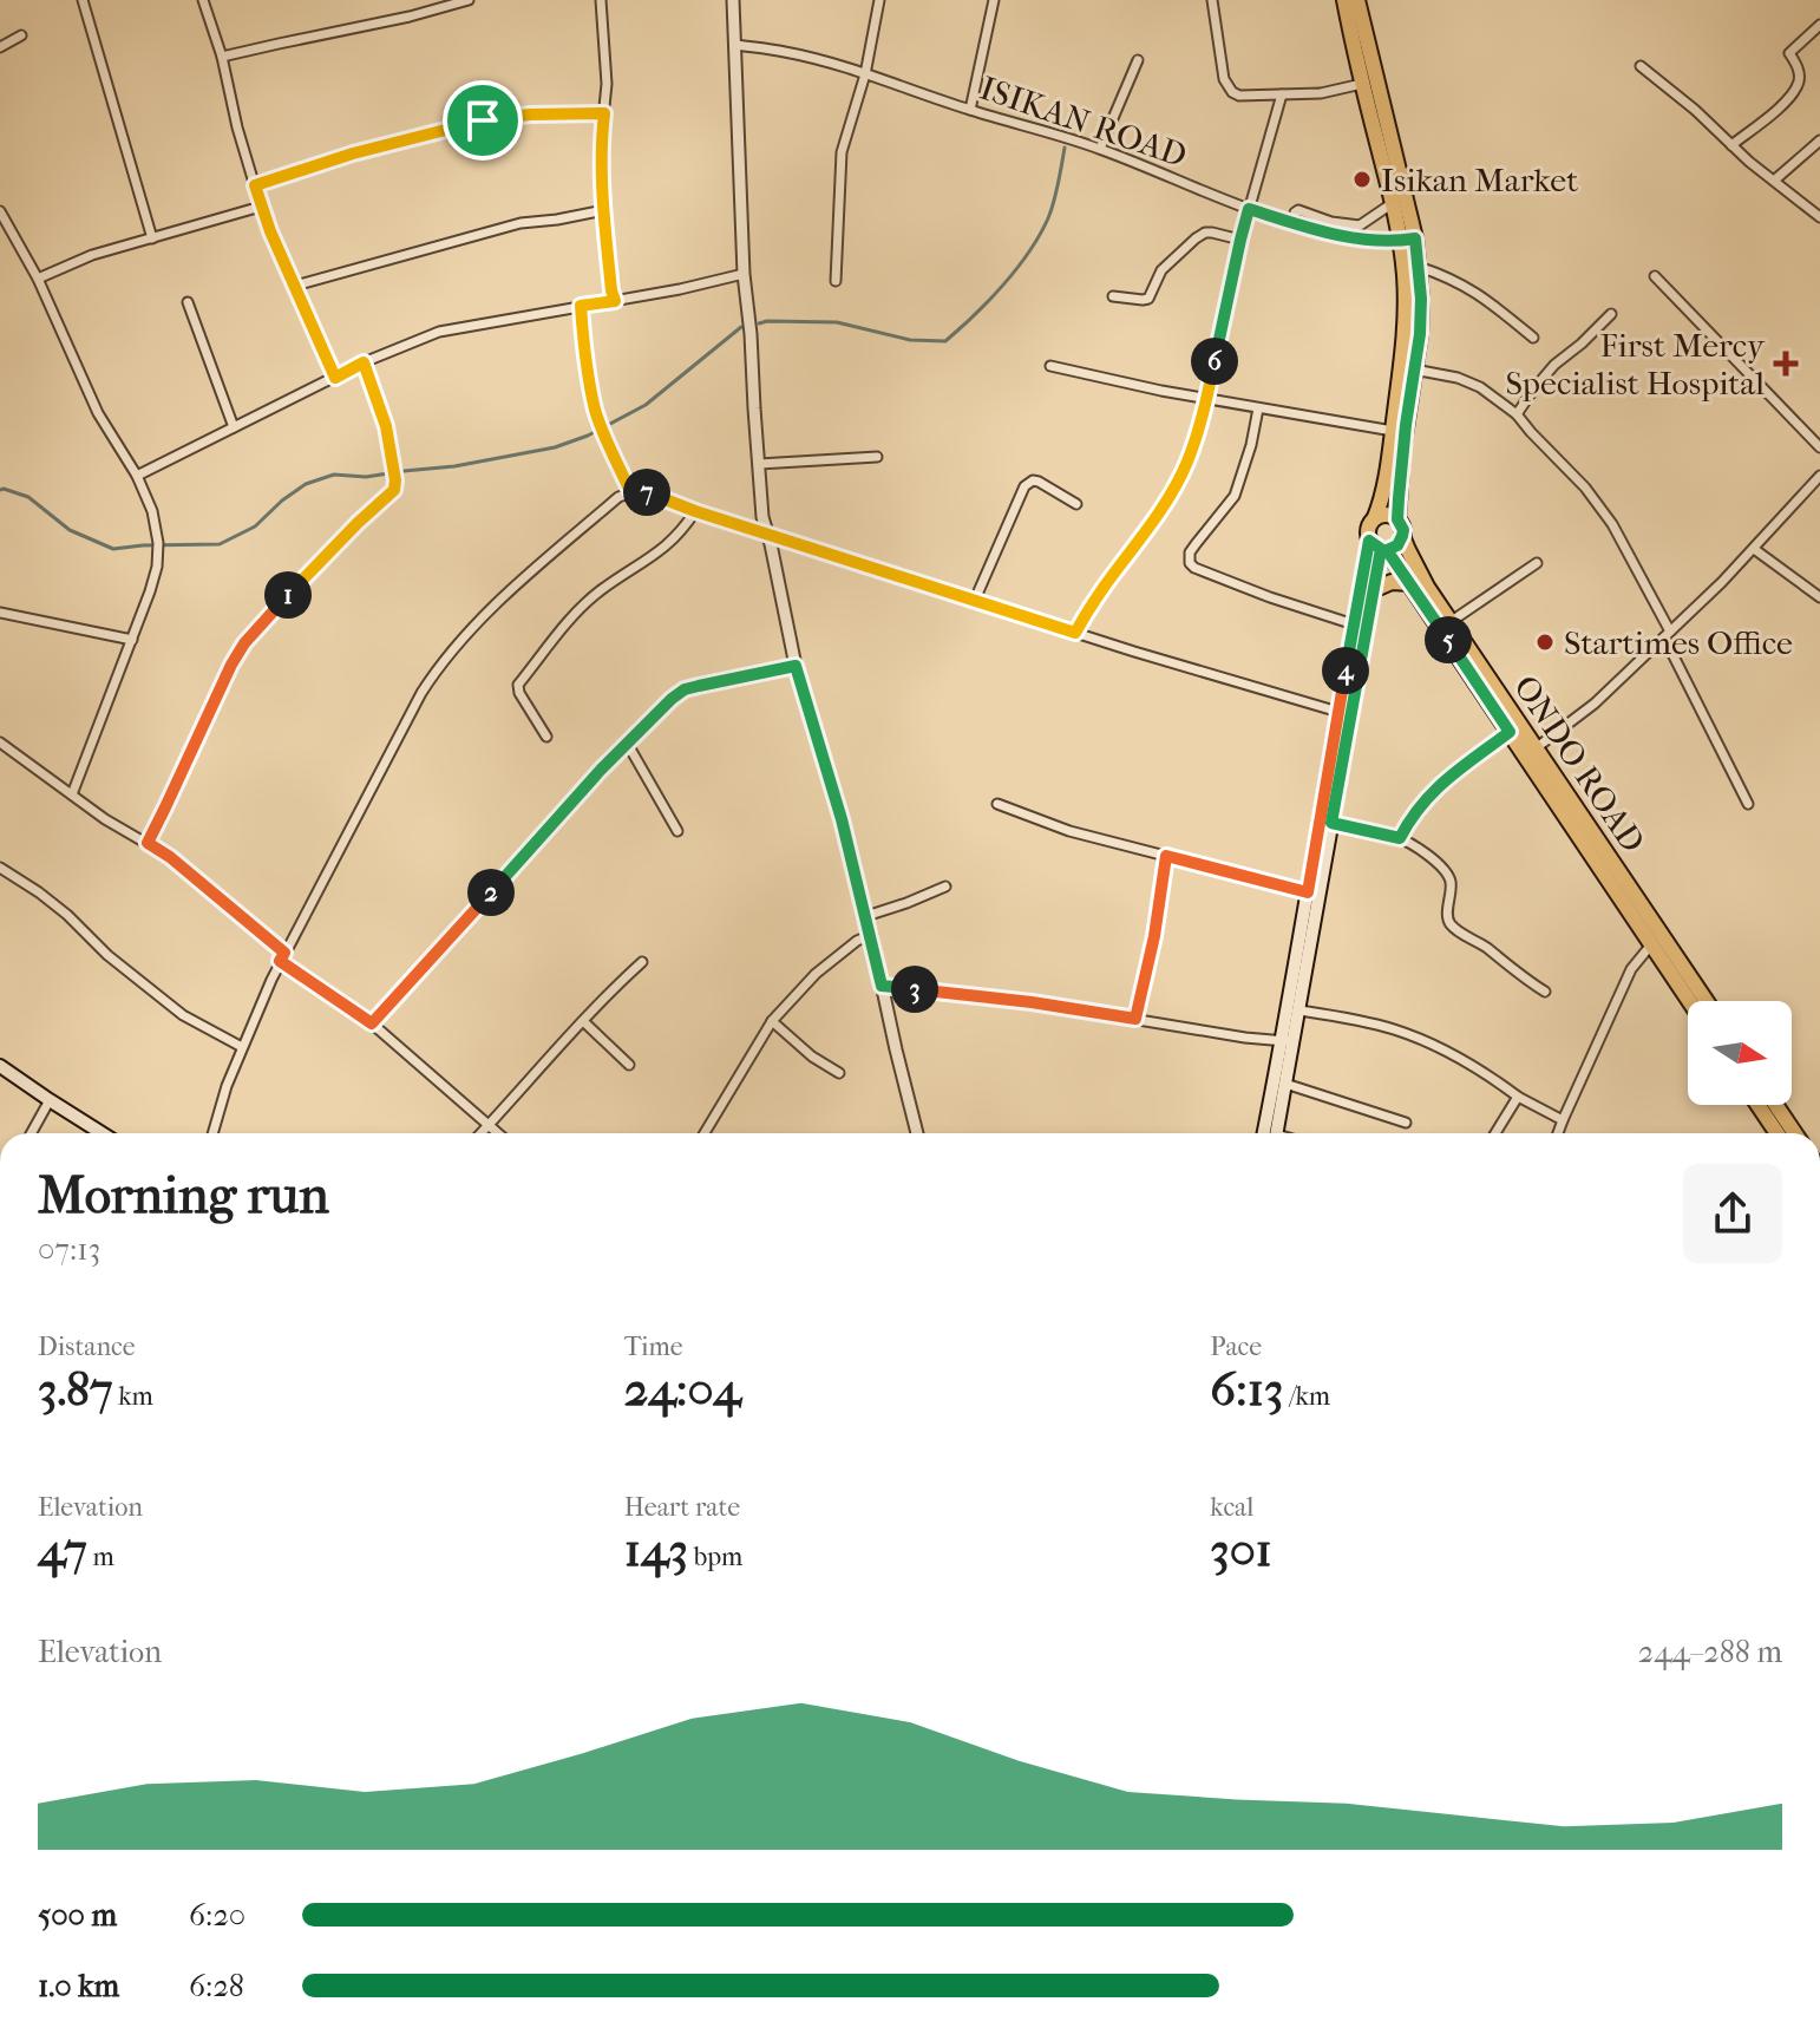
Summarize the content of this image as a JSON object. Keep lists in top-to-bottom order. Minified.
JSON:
{"streets":{"main road":["ONDO ROAD"],"street":["ISIKAN ROAD"]},"places":{"other":["Isikan Market","Startimes Office"],"health":["First Mercy Specialist Hospital"]},"north":"right","page":{"pins":["6","7","1","5","4","2","3"],"heading":["Morning run","07:13"],"stats":[["Distance","3.87 km"],["Time","24:04"],["Pace","6:13 /km"],["Elevation","47 m"],["Heart rate","143 bpm"],["kcal","301"]],"chart":["Elevation","244–288 m"],"list":[{"name":"500 m","note":"6:20"},{"name":"1.0 km","note":"6:28"}]}}
